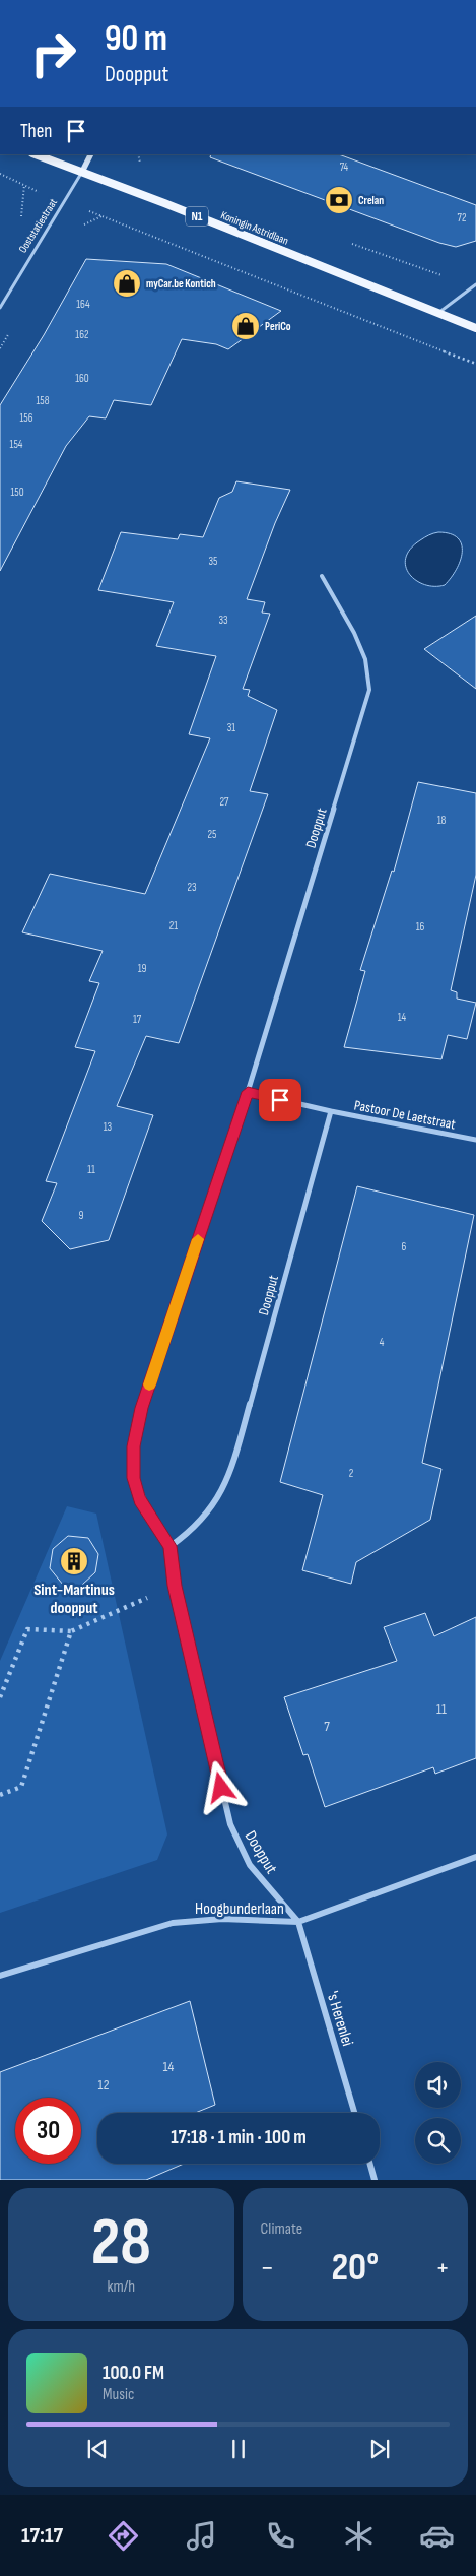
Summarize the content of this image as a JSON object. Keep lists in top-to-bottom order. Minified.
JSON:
{"streets":{"main road":["N1","Koningin Astridlaan"],"street":["Ooststatiestraat","Doopput","Pastoor De Laetstraat","Hoogbunderlaan","'s Herenlei"]},"crossings":[["Ooststatiestraat","Koningin Astridlaan"],["Doopput","Pastoor De Laetstraat"],["Doopput","Hoogbunderlaan"],["Doopput","'s Herenlei"],["Hoogbunderlaan","'s Herenlei"]],"places":{"bank":["Crelan"],"shop":["myCar.be Kontich","PeriCo"],"building":["Sint-Martinus doopput"]},"house_numbers":["74","72","164","162","160","158","156","154","150","35","33","31","27","18","25","23","21","16","19","14","17","13","11","9","6","4","2","11","7","14","12"],"page":{"turn":["90 m","Doopput"],"then":"Then","limit":"30","trip":"17:18 · 1 min · 100 m","tile":[["28","km/h"],"Climate"],"heat":["−","20°","+"],"song":["100.0 FM","Music"],"tabs":"17:17"}}
